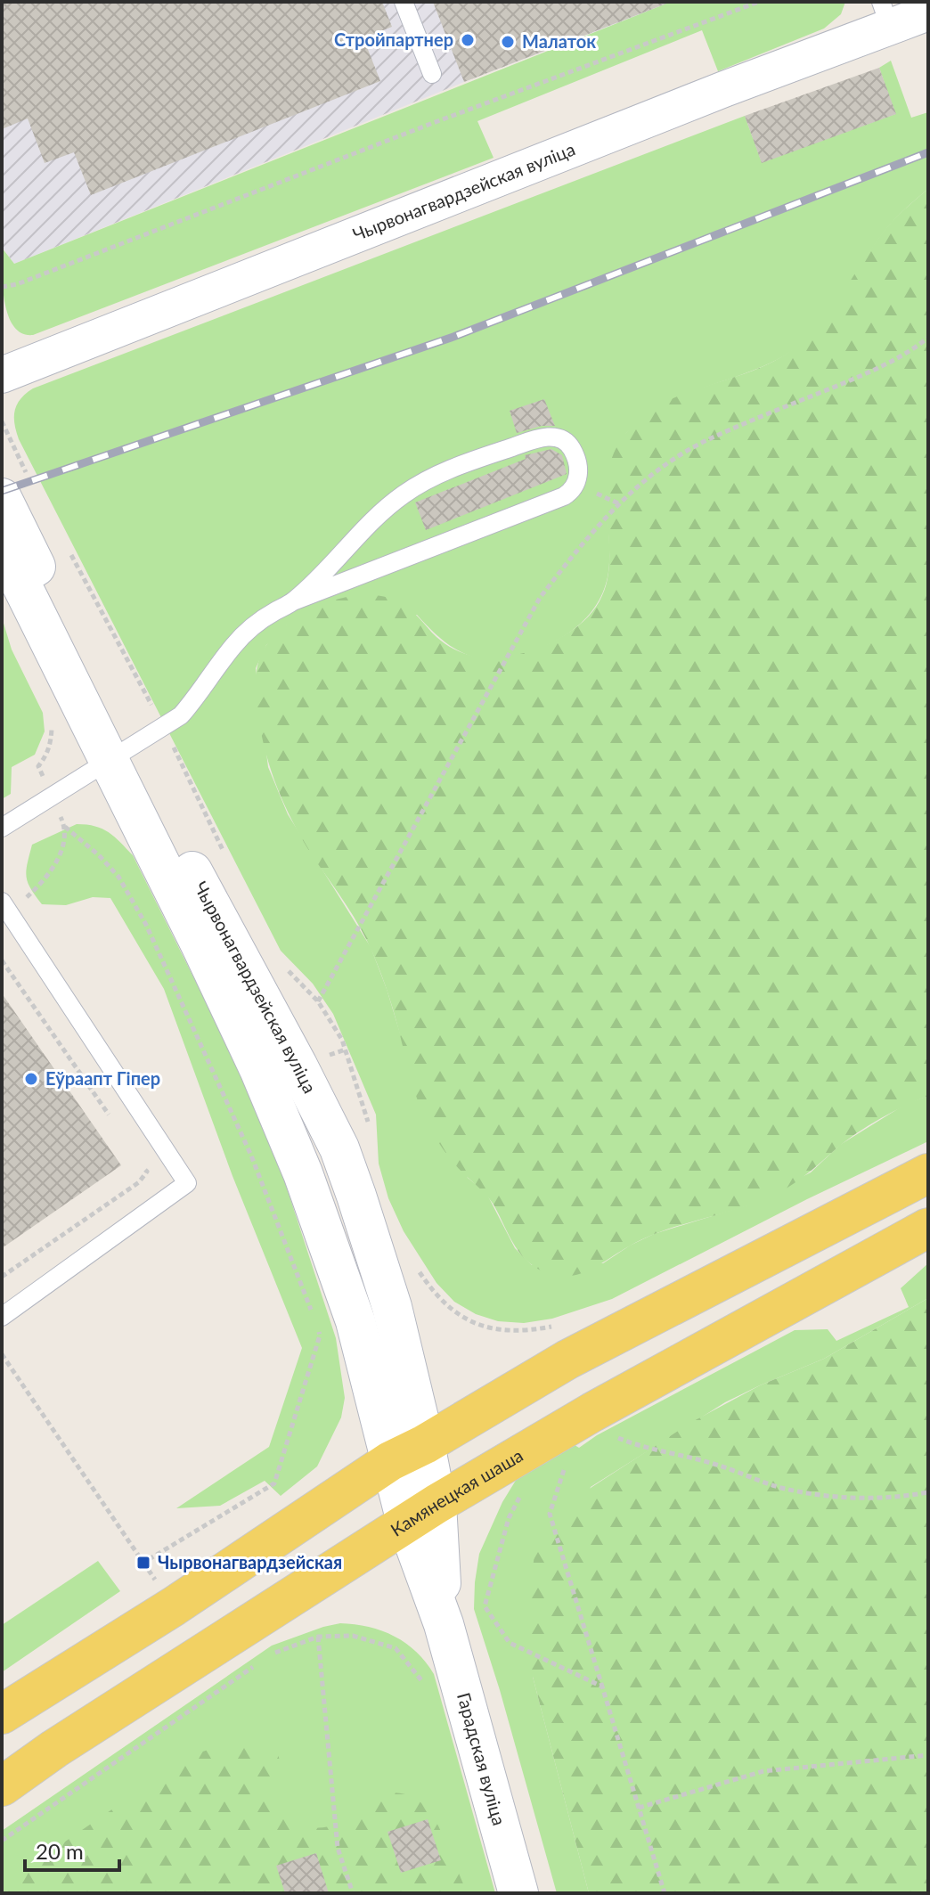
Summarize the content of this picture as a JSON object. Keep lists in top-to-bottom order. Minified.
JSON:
{"streets":{"main road":["Чырвонагвардзейская вуліца","Камянецкая шаша","Гарадская вуліца"]},"crossings":[["Чырвонагвардзейская вуліца","Камянецкая шаша"],["Чырвонагвардзейская вуліца","Гарадская вуліца"],["Камянецкая шаша","Гарадская вуліца"]],"places":{"other":["Стройпартнер","Малаток","Еўраапт Гіпер"],"transit":["Чырвонагвардзейская"]},"scale_bar":"20 m"}
